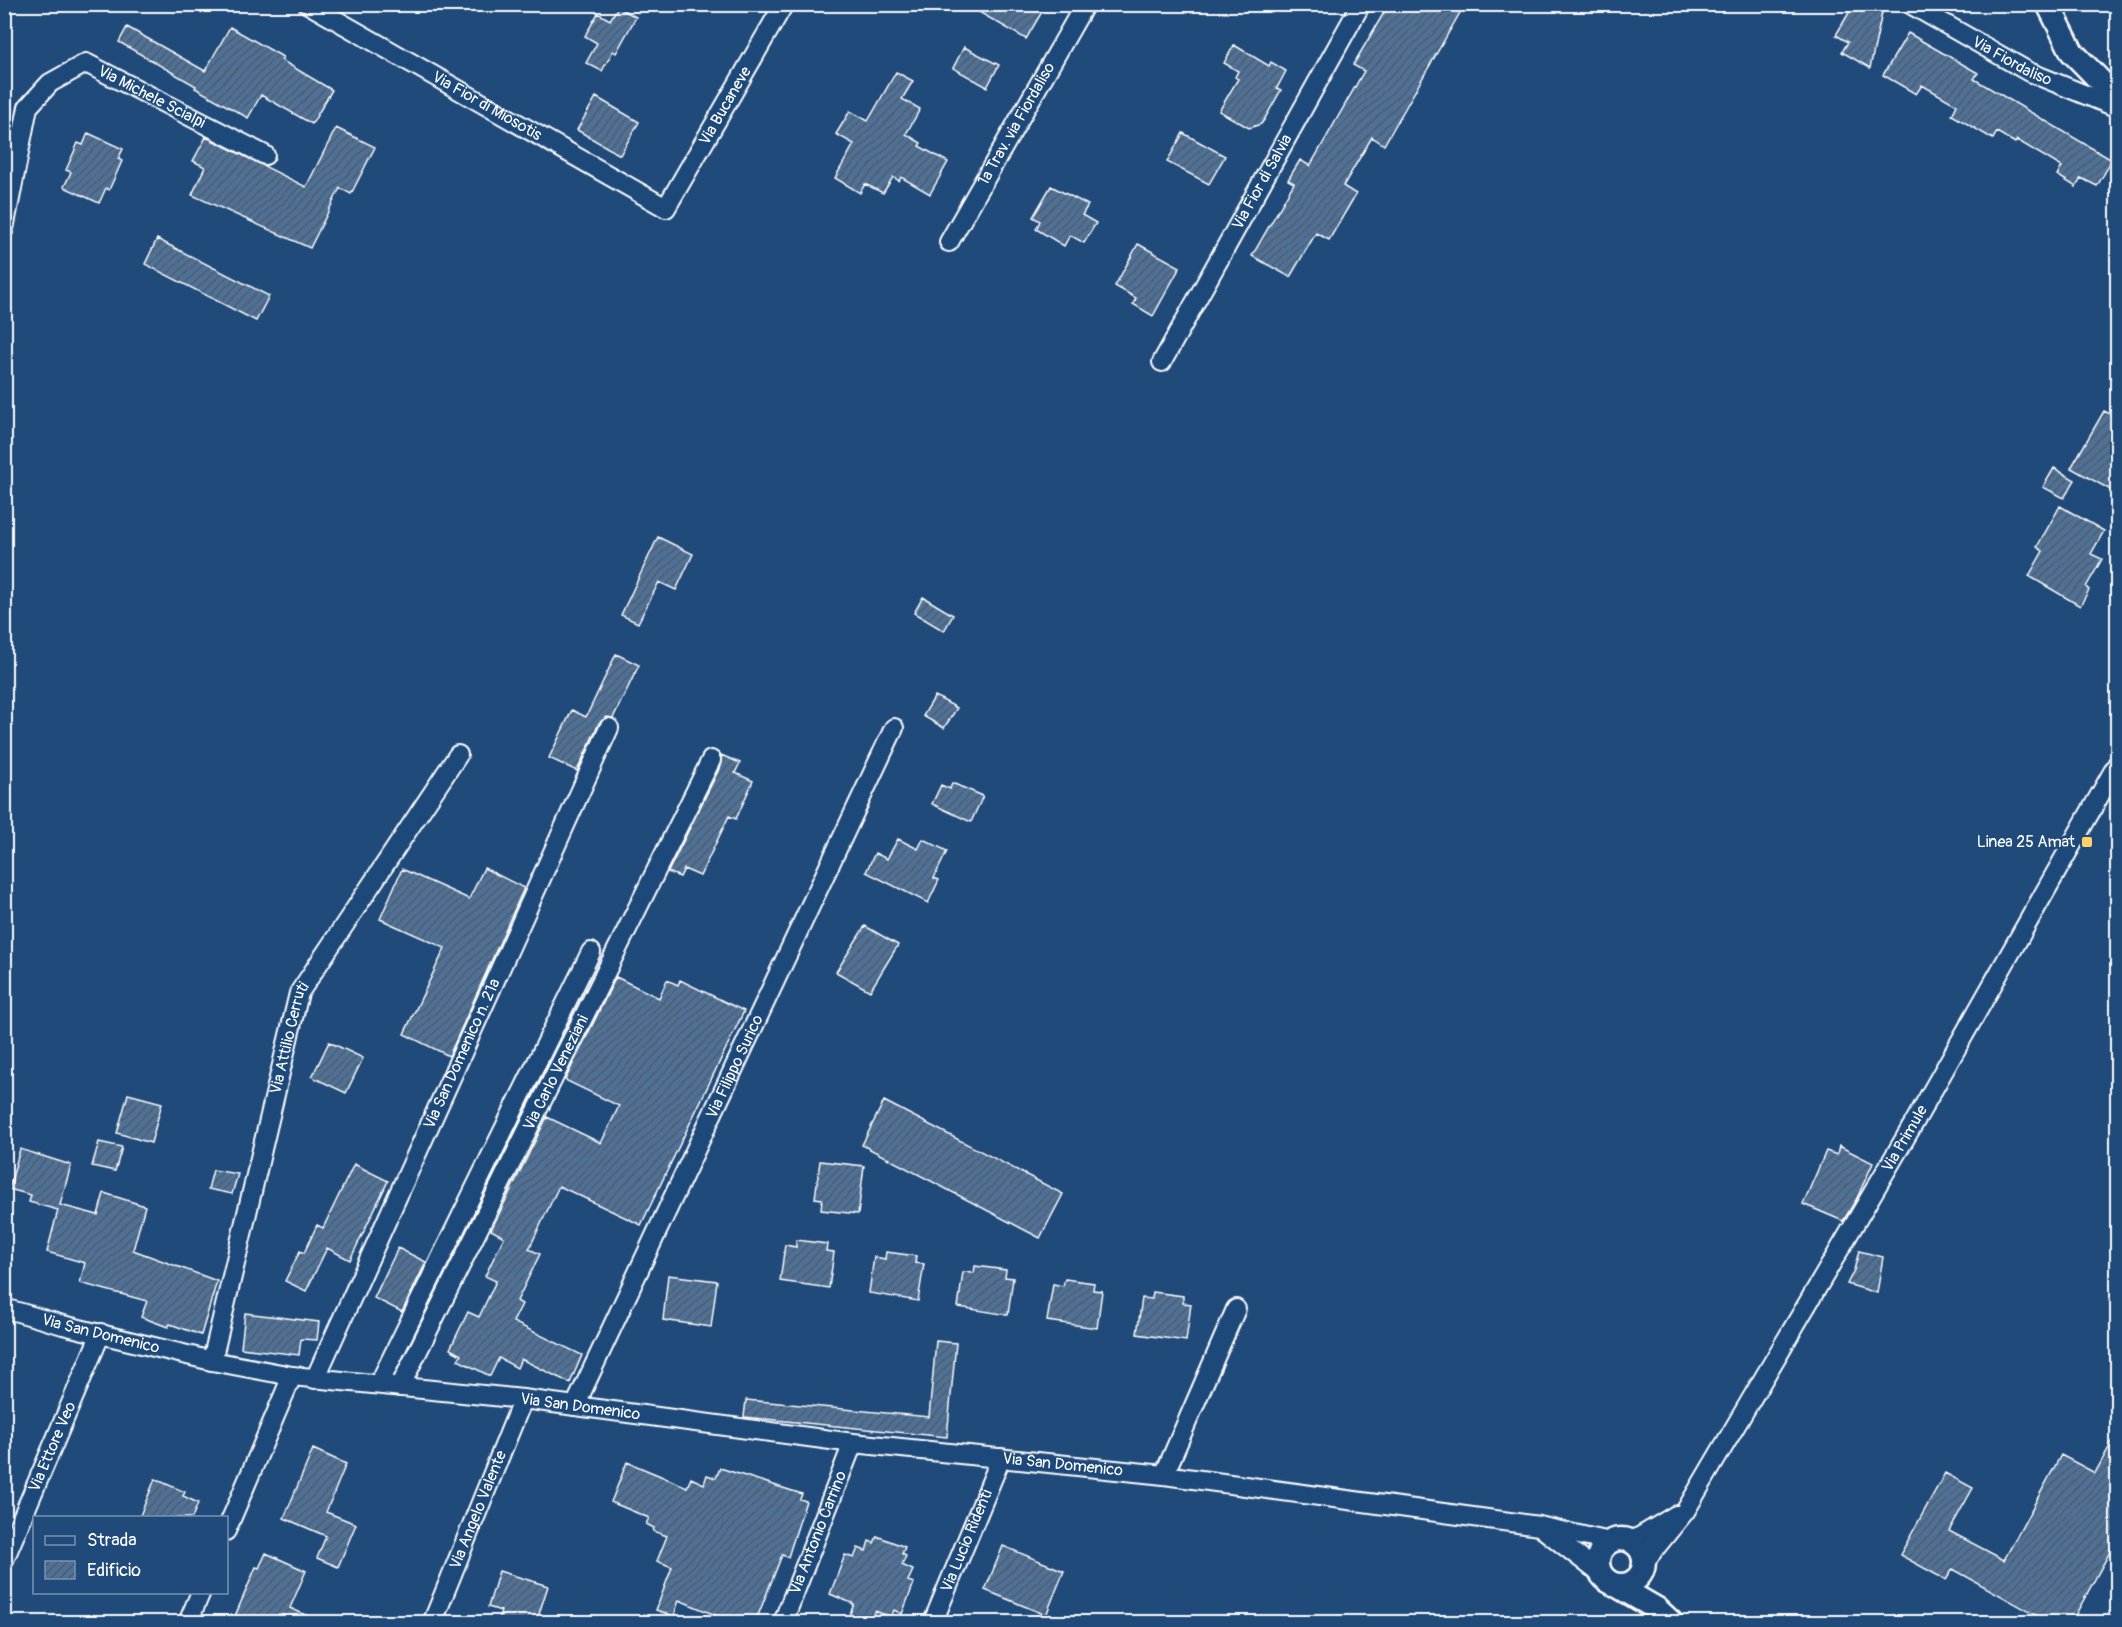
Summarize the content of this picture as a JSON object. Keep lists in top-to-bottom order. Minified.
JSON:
{"streets":{"street":["Via Fiordaliso","Via Michele Scialpi","Via Fior di Miosotis","Via Bucaneve","1a Trav. via Fiordaliso","Via Fior di Salvia","Via Attilio Cerruti","Via San Domenico n. 21a","Via Filippo Surico","Via Carlo Veneziani","Via Primule","Via San Domenico","Via Ettore Veo","Via Angelo Valente","Via Antonio Carrino","Via Lucio Ridenti"]},"crossings":[["Via Fior di Miosotis","Via Bucaneve"],["Via Attilio Cerruti","Via San Domenico"],["Via San Domenico n. 21a","Via San Domenico"],["Via Filippo Surico","Via San Domenico"],["Via Carlo Veneziani","Via San Domenico"],["Via Primule","Via San Domenico"],["Via San Domenico","Via Ettore Veo"],["Via San Domenico","Via Angelo Valente"],["Via San Domenico","Via Antonio Carrino"],["Via San Domenico","Via Lucio Ridenti"]],"places":{"transit":["Linea 25 Amat"]},"legend":["Strada","Edificio"]}
